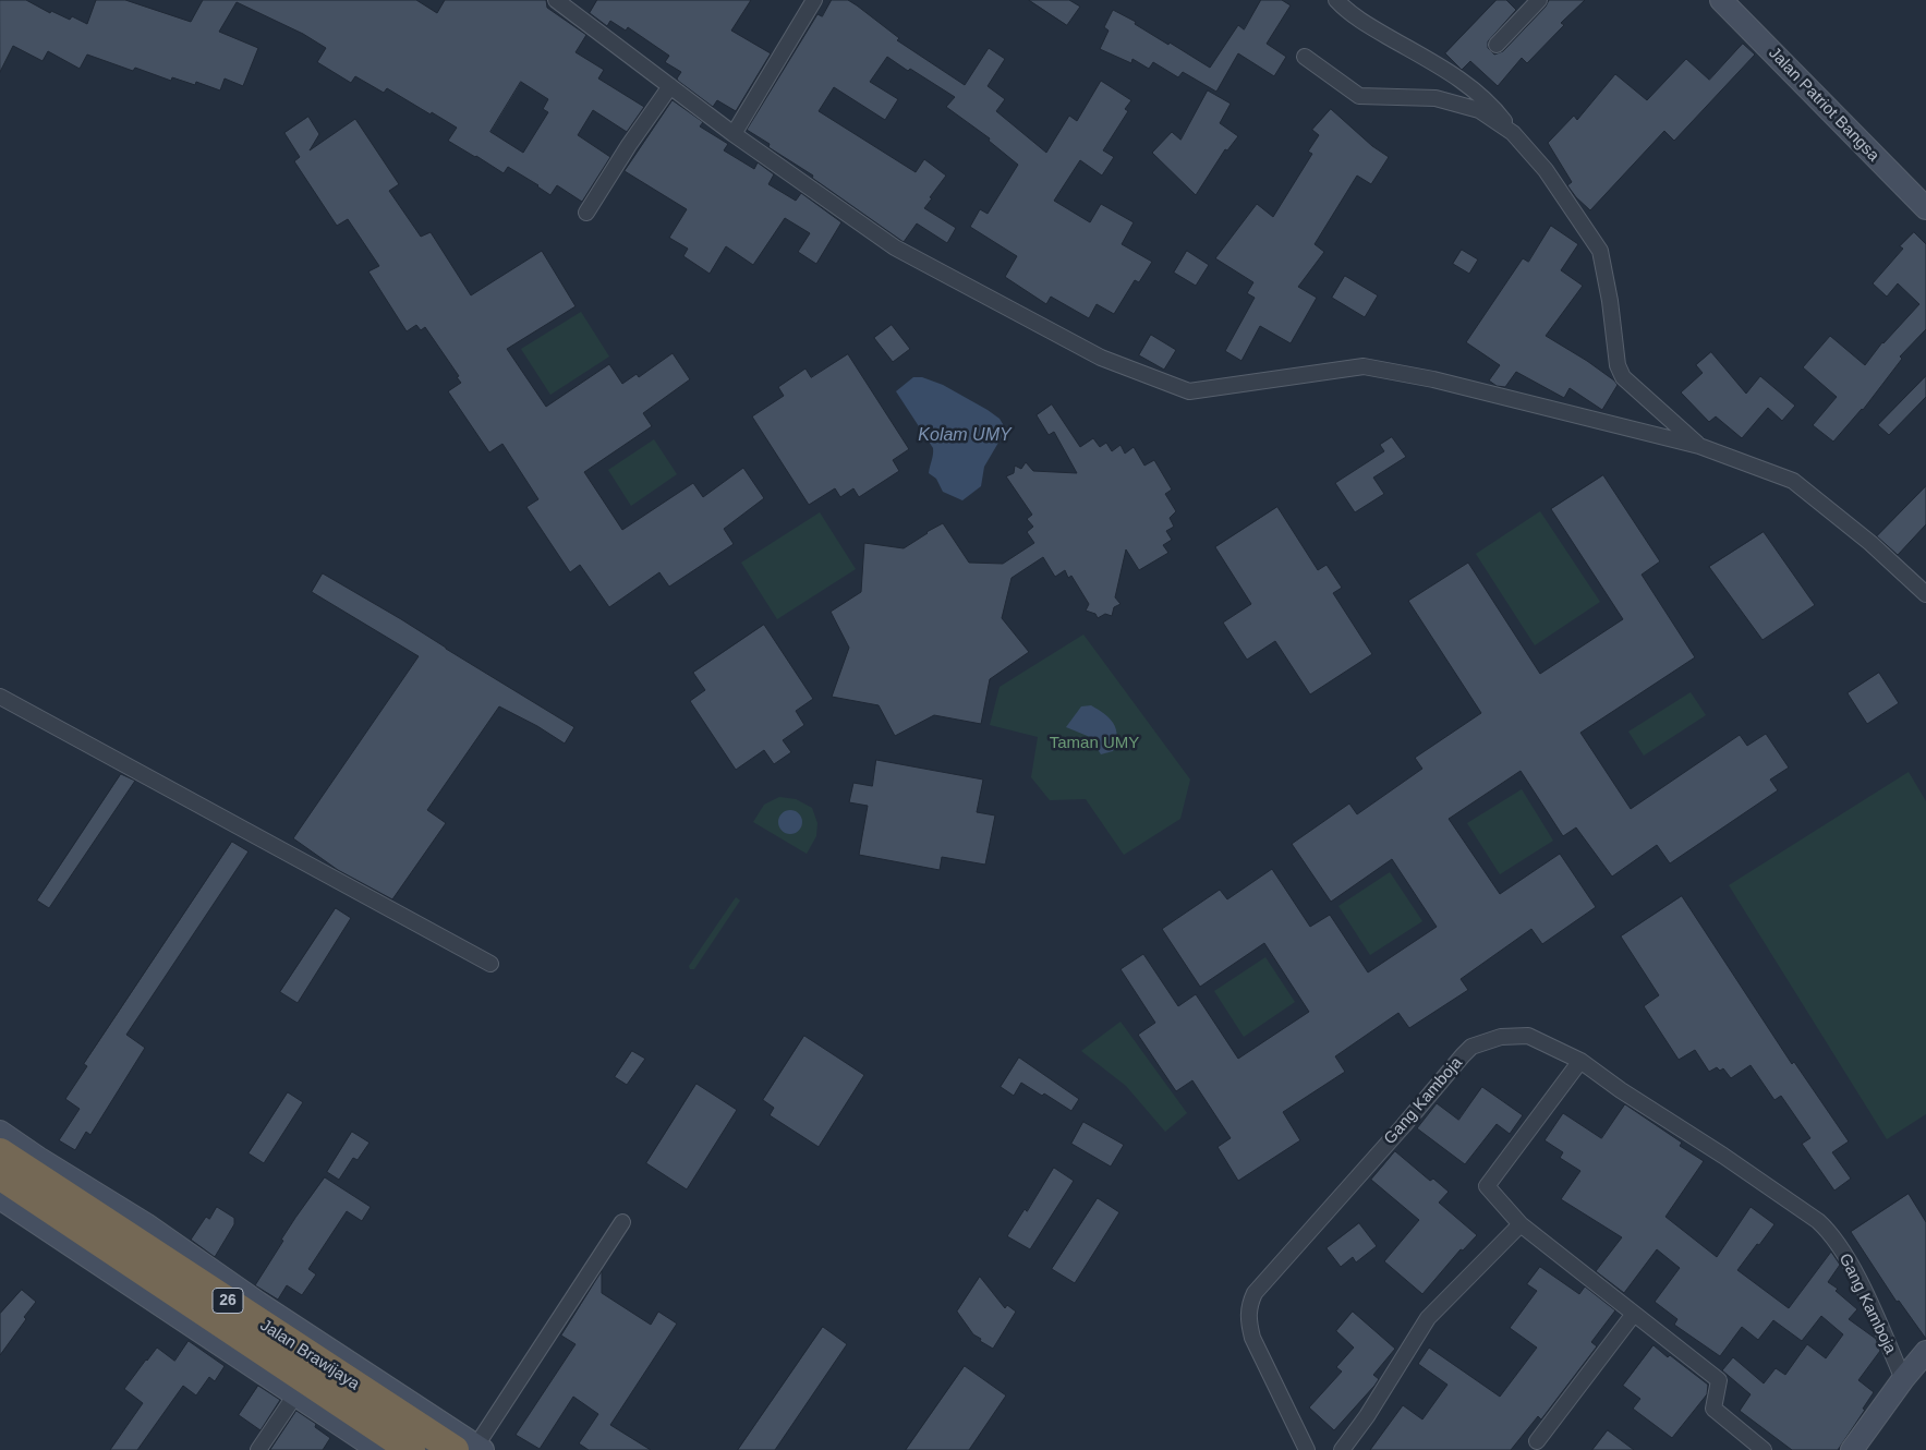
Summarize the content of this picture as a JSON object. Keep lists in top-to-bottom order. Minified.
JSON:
{"streets":{"highway":["26","Jalan Brawijaya"],"street":["Jalan Patriot Bangsa","Gang Kamboja"]},"water":["Kolam UMY"],"parks":["Taman UMY"]}
